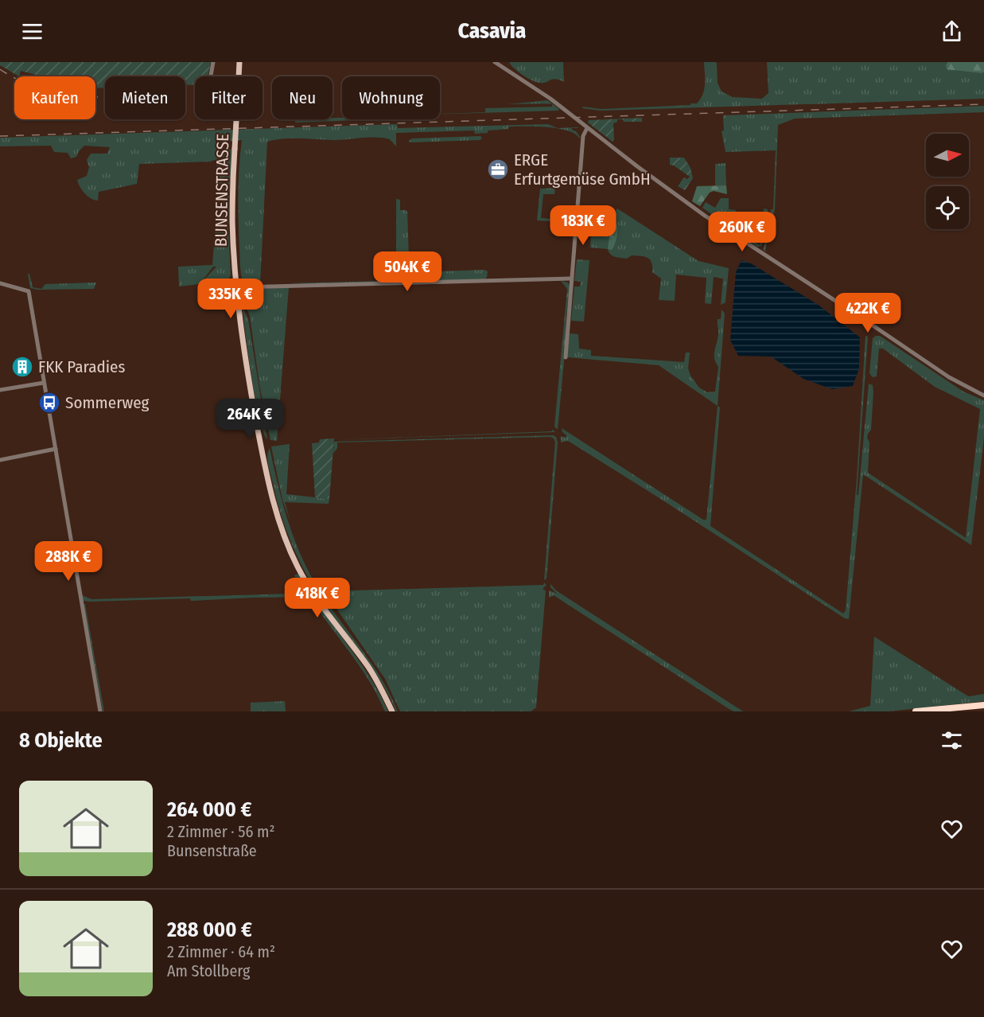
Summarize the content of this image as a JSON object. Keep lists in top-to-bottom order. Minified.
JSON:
{"streets":{"main road":["BUNSENSTRASSE"]},"places":{"office":["ERGE Erfurtgemüse GmbH"],"building":["FKK Paradies"],"bus stop":["Sommerweg"]},"north":"right","page":{"header":"Casavia","chip":["Kaufen","Mieten","Filter","Neu","Wohnung"],"price":["183K €","260K €","504K €","335K €","422K €","264K €","288K €","418K €"],"heading":"8 Objekte","list":[{"name":"264 000 €","note":"2 Zimmer · 56 m² · Bunsenstraße"},{"name":"288 000 €","note":"2 Zimmer · 64 m² · Am Stollberg"}]}}
